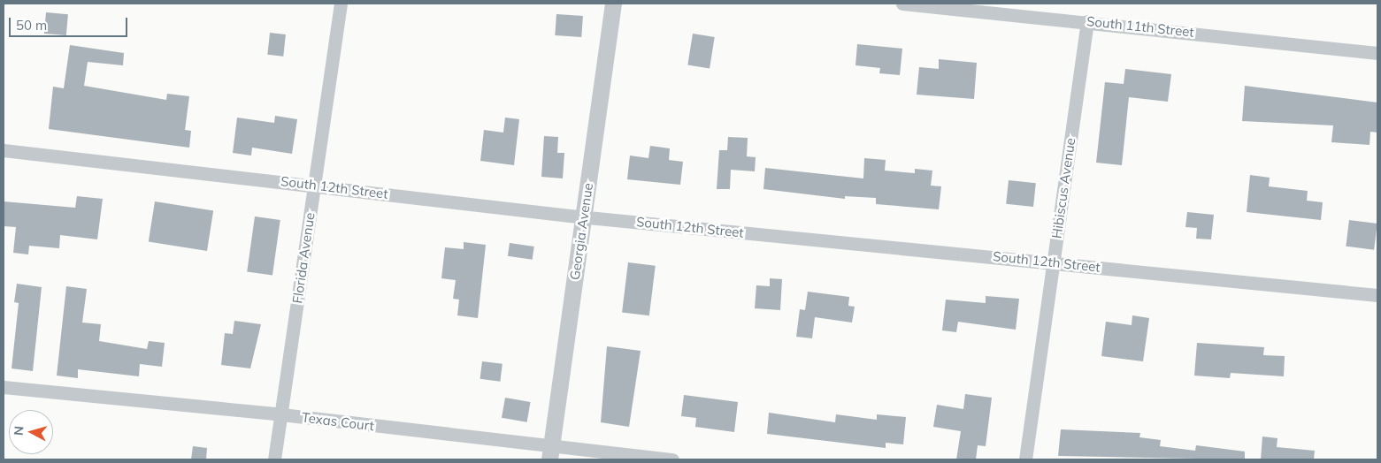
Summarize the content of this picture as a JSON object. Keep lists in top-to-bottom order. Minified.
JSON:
{"streets":{"street":["South 11th Street","South 12th Street","Hibiscus Avenue","Georgia Avenue","Florida Avenue","Texas Court"]},"crossings":[["South 11th Street","Hibiscus Avenue"],["South 12th Street","Hibiscus Avenue"],["South 12th Street","Georgia Avenue"],["South 12th Street","Florida Avenue"],["Georgia Avenue","Texas Court"],["Florida Avenue","Texas Court"]],"scale_bar":"50 m","north":"left"}
